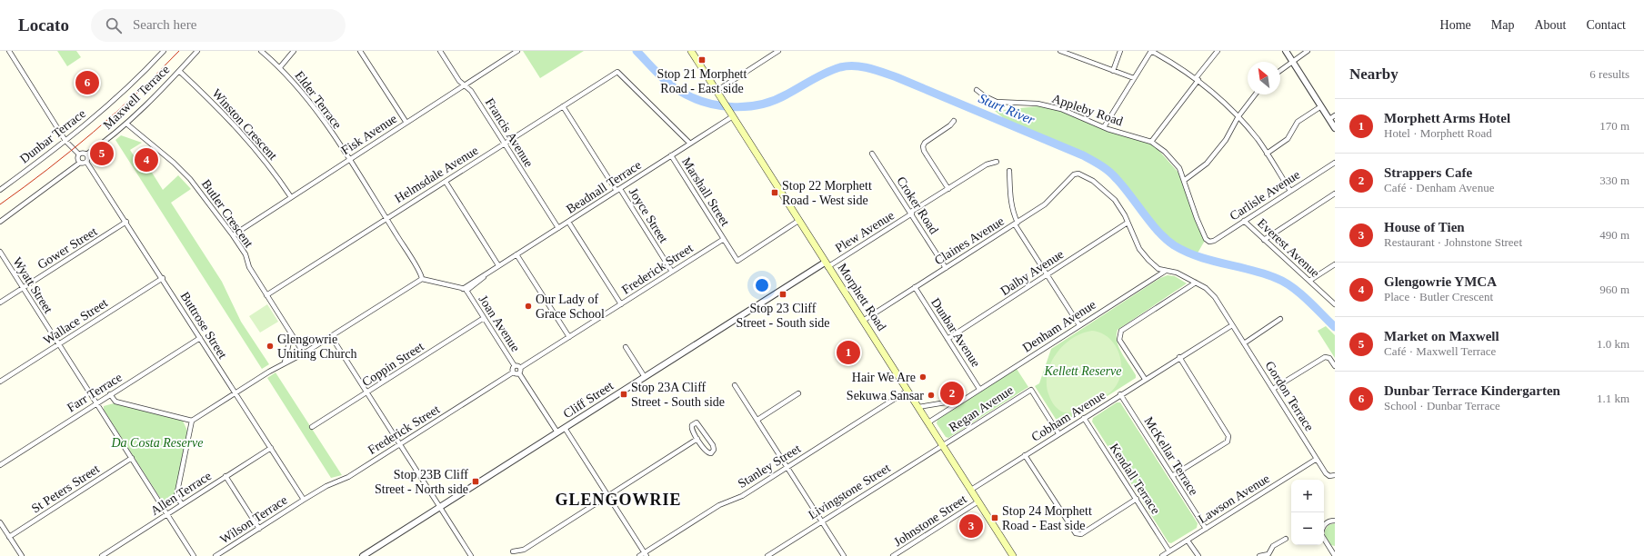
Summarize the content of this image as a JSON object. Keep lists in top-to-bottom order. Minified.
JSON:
{"streets":{"main road":["Morphett Road"],"street":["Maxwell Terrace","Elder Terrace","Appleby Road","Winston Crescent","Francis Avenue","Fisk Avenue","Dunbar Terrace","Helmsdale Avenue","Beadnall Terrace","Marshall Street","Carlisle Avenue","Croker Road","Butler Crescent","Joyce Street","Plew Avenue","Claines Avenue","Gower Street","Everest Avenue","Frederick Street","Dalby Avenue","Wyatt Street","Wallace Street","Joan Avenue","Buttrose Street","Denham Avenue","Dunbar Avenue","Coppin Street","Farr Terrace","Gordon Terrace","Cliff Street","Regan Avenue","Cobham Avenue","McKellar Terrace","Stanley Street","Kendall Terrace","St Peters Street","Livingstone Street","Allen Terrace","Lawson Avenue","Wilson Terrace","Johnstone Street"]},"crossings":[["Maxwell Terrace","Winston Crescent"],["Maxwell Terrace","Butler Crescent"],["Elder Terrace","Fisk Avenue"],["Elder Terrace","Helmsdale Avenue"],["Appleby Road","Carlisle Avenue"],["Winston Crescent","Fisk Avenue"],["Francis Avenue","Fisk Avenue"],["Francis Avenue","Helmsdale Avenue"],["Francis Avenue","Beadnall Terrace"],["Fisk Avenue","Butler Crescent"],["Helmsdale Avenue","Beadnall Terrace"],["Helmsdale Avenue","Butler Crescent"],["Helmsdale Avenue","Joyce Street"],["Beadnall Terrace","Marshall Street"],["Beadnall Terrace","Joyce Street"],["Beadnall Terrace","Morphett Road"],["Beadnall Terrace","Joan Avenue"],["Marshall Street","Frederick Street"],["Carlisle Avenue","Everest Avenue"],["Croker Road","Plew Avenue"],["Croker Road","Claines Avenue"],["Joyce Street","Frederick Street"],["Plew Avenue","Morphett Road"],["Plew Avenue","Cliff Street"],["Claines Avenue","Morphett Road"],["Claines Avenue","Dunbar Avenue"],["Claines Avenue","Gordon Terrace"],["Gower Street","Wyatt Street"],["Gower Street","Buttrose Street"],["Frederick Street","Joan Avenue"],["Frederick Street","Buttrose Street"],["Frederick Street","Wilson Terrace"],["Dalby Avenue","Dunbar Avenue"],["Dalby Avenue","Gordon Terrace"],["Wyatt Street","Wallace Street"],["Wyatt Street","Farr Terrace"],["Wyatt Street","St Peters Street"],["Wyatt Street","Allen Terrace"],["Morphett Road","Denham Avenue"],["Morphett Road","Cliff Street"],["Morphett Road","Regan Avenue"],["Morphett Road","Cobham Avenue"],["Morphett Road","Stanley Street"],["Morphett Road","Livingstone Street"],["Morphett Road","Johnstone Street"],["Wallace Street","Buttrose Street"],["Joan Avenue","Coppin Street"],["Buttrose Street","Farr Terrace"],["Buttrose Street","Allen Terrace"],["Buttrose Street","Wilson Terrace"],["Denham Avenue","Dunbar Avenue"],["Denham Avenue","Gordon Terrace"],["Gordon Terrace","Cobham Avenue"],["Gordon Terrace","Lawson Avenue"],["Regan Avenue","Cobham Avenue"],["Regan Avenue","Livingstone Street"],["Cobham Avenue","McKellar Terrace"],["Cobham Avenue","Kendall Terrace"],["McKellar Terrace","Lawson Avenue"],["Kendall Terrace","Lawson Avenue"]],"districts":["GLENGOWRIE"],"water":["Sturt River"],"parks":["Kellett Reserve","Da Costa Reserve"],"places":{"transit":["Stop 21 Morphett Road - East side","Stop 22 Morphett Road - West side","Stop 23 Cliff Street - South side","Stop 23A Cliff Street - South side","Stop 23B Cliff Street - North side","Stop 24 Morphett Road - East side"],"other":["Our Lady of Grace School","Glengowrie Uniting Church","Hair We Are","Sekuwa Sansar"]},"north":"top left","page":{"header":"Locato","search":"Search here","nav":["Home","Map","About","Contact"],"heading":["Nearby","6 results"],"pins":["6","5","4","1","2","3"],"list":[{"mark":"1","name":"Morphett Arms Hotel","note":"Hotel · Morphett Road","value":"170 m"},{"mark":"2","name":"Strappers Cafe","note":"Café · Denham Avenue","value":"330 m"},{"mark":"3","name":"House of Tien","note":"Restaurant · Johnstone Street","value":"490 m"},{"mark":"4","name":"Glengowrie YMCA","note":"Place · Butler Crescent","value":"960 m"},{"mark":"5","name":"Market on Maxwell","note":"Café · Maxwell Terrace","value":"1.0 km"},{"mark":"6","name":"Dunbar Terrace Kindergarten","note":"School · Dunbar Terrace","value":"1.1 km"}],"map_buttons":["+","−"]}}
